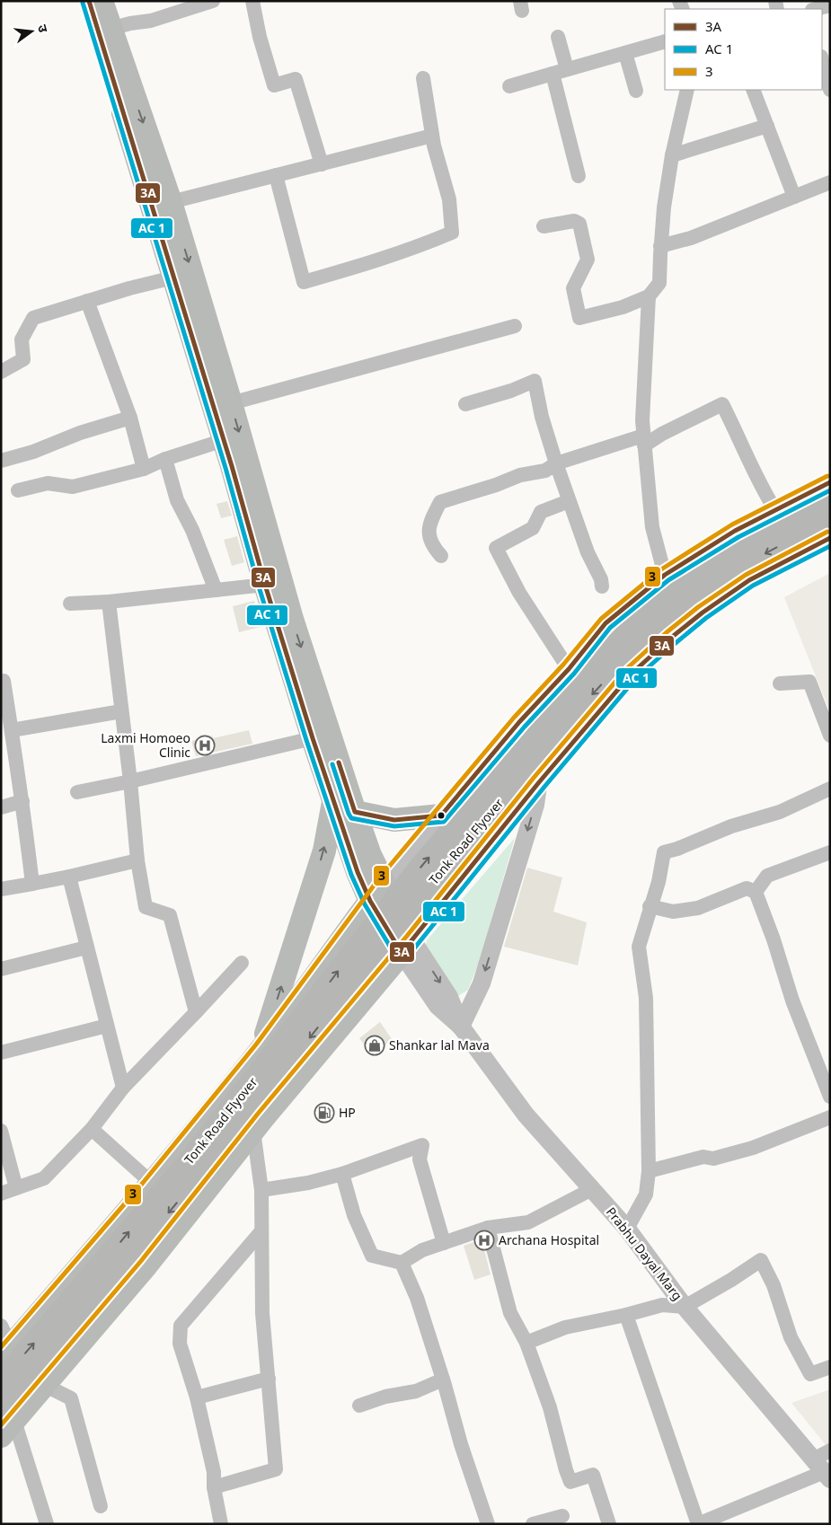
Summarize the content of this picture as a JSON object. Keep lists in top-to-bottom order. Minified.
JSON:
{"streets":{"main road":["Tonk Road Flyover"],"street":["Prabhu Dayal Marg"]},"places":{"hospital":["Laxmi Homoeo Clinic","Archana Hospital"],"shop":["Shankar lal Mava"],"fuel station":["HP"]},"lines":["transit line 3A","transit line 3"],"legend":["3A","AC 1","3"],"north":"right"}
